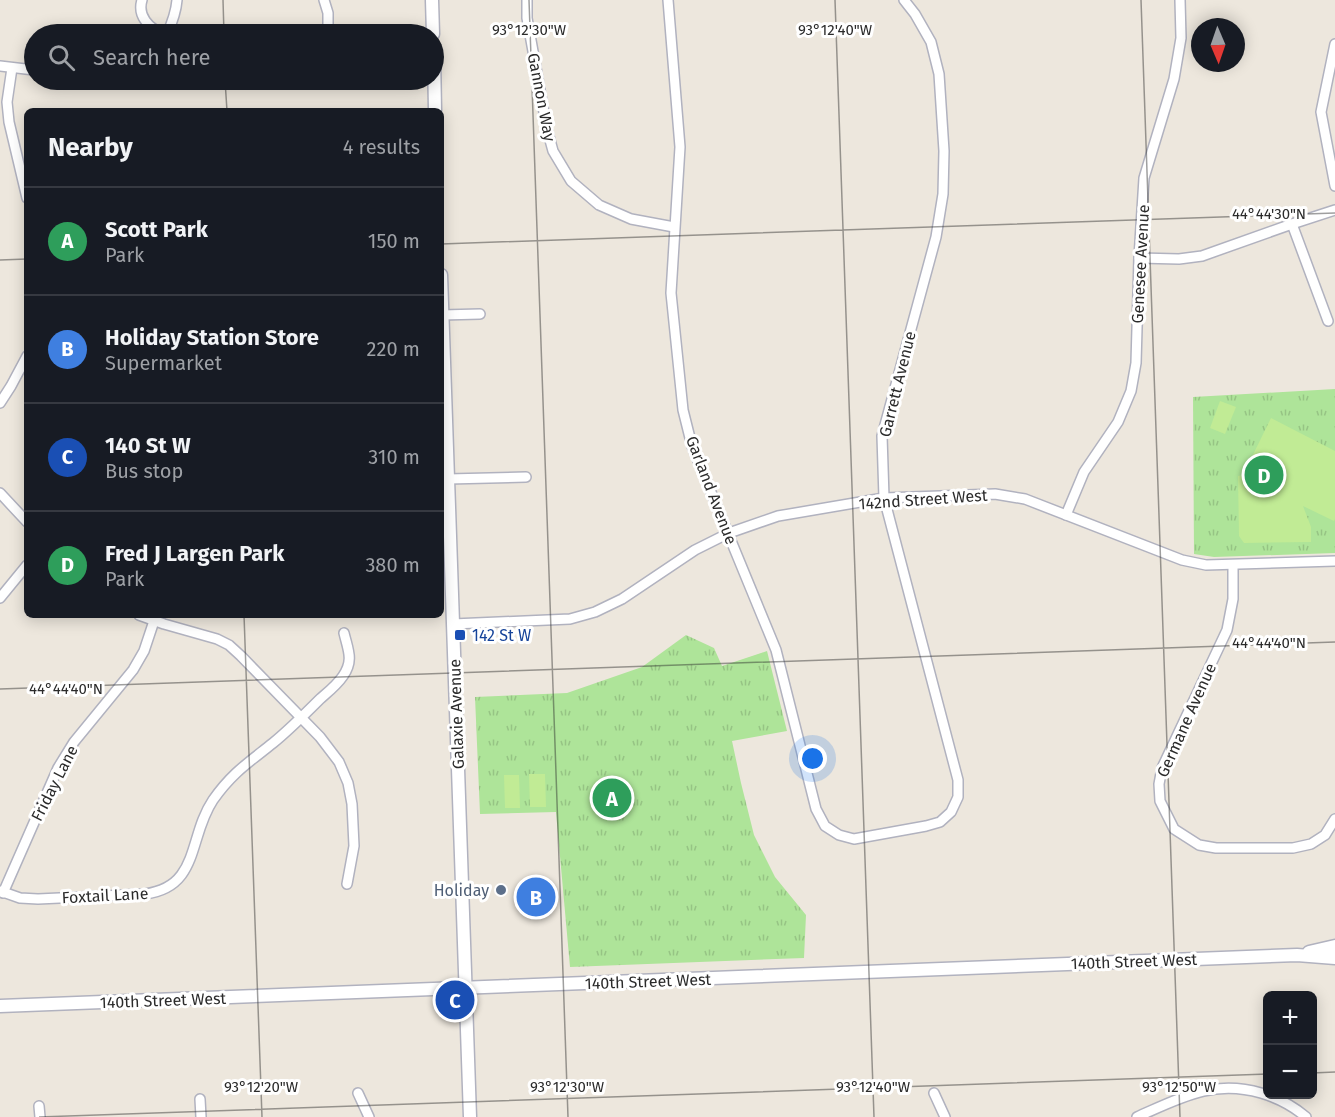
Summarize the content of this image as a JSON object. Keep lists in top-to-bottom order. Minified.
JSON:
{"streets":{"street":["Gannon Way","Genesee Avenue","Garrett Avenue","Garland Avenue","142nd Street West","Galaxie Avenue","Germane Avenue","Friday Lane","Foxtail Lane","140th Street West"]},"crossings":[["Gannon Way","Garland Avenue"],["Genesee Avenue","142nd Street West"],["Garrett Avenue","Garland Avenue"],["Garrett Avenue","142nd Street West"],["Garland Avenue","142nd Street West"],["142nd Street West","Galaxie Avenue"],["142nd Street West","Germane Avenue"],["Galaxie Avenue","140th Street West"],["Friday Lane","Foxtail Lane"]],"places":{"transit":["142 St W"],"other":["Holiday"]},"north":"bottom","page":{"search":"Search here","heading":["Nearby","4 results"],"list":[{"mark":"A","name":"Scott Park","note":"Park","value":"150 m"},{"mark":"B","name":"Holiday Station Store","note":"Supermarket","value":"220 m"},{"mark":"C","name":"140 St W","note":"Bus stop","value":"310 m"},{"mark":"D","name":"Fred J Largen Park","note":"Park","value":"380 m"}],"pins":["D","A","B","C"],"map_buttons":["+","−"]},"coordinates":["93°12'30\"W","93°12'40\"W","44°44'30\"N","44°44'40\"N","93°12'20\"W","93°12'50\"W"]}
